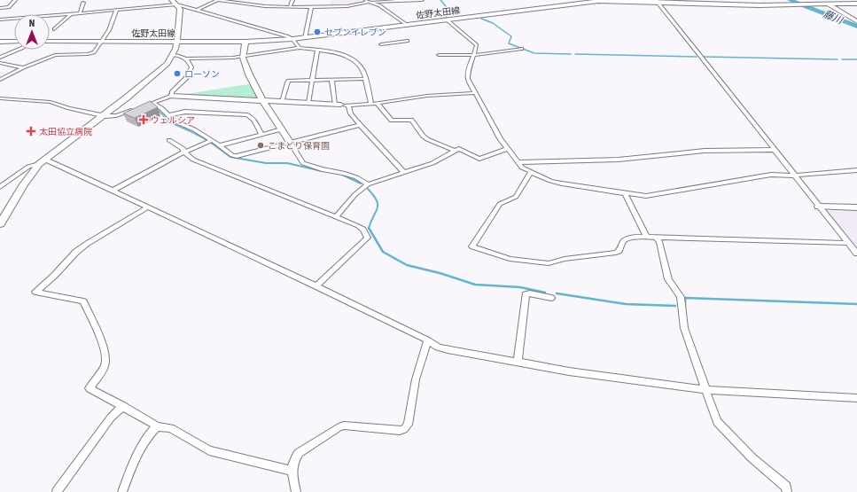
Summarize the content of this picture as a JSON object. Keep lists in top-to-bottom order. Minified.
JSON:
{"streets":{"main road":["佐野太田線"]},"water":["藤川"],"places":{"other":["セブンイレブン","ローソン","こまどり保育園"],"health":["ウェルシア","太田協立病院"]},"north":"top"}
